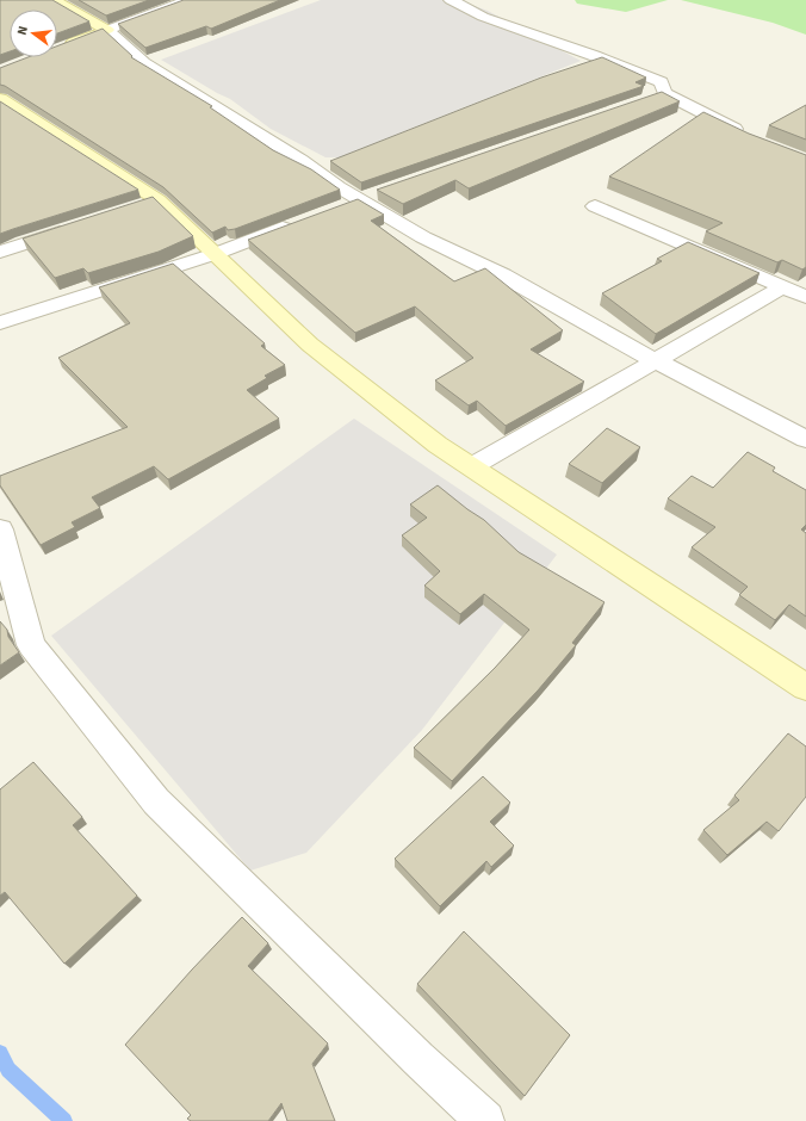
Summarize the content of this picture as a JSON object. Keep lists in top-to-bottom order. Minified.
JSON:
{"north":"left"}
